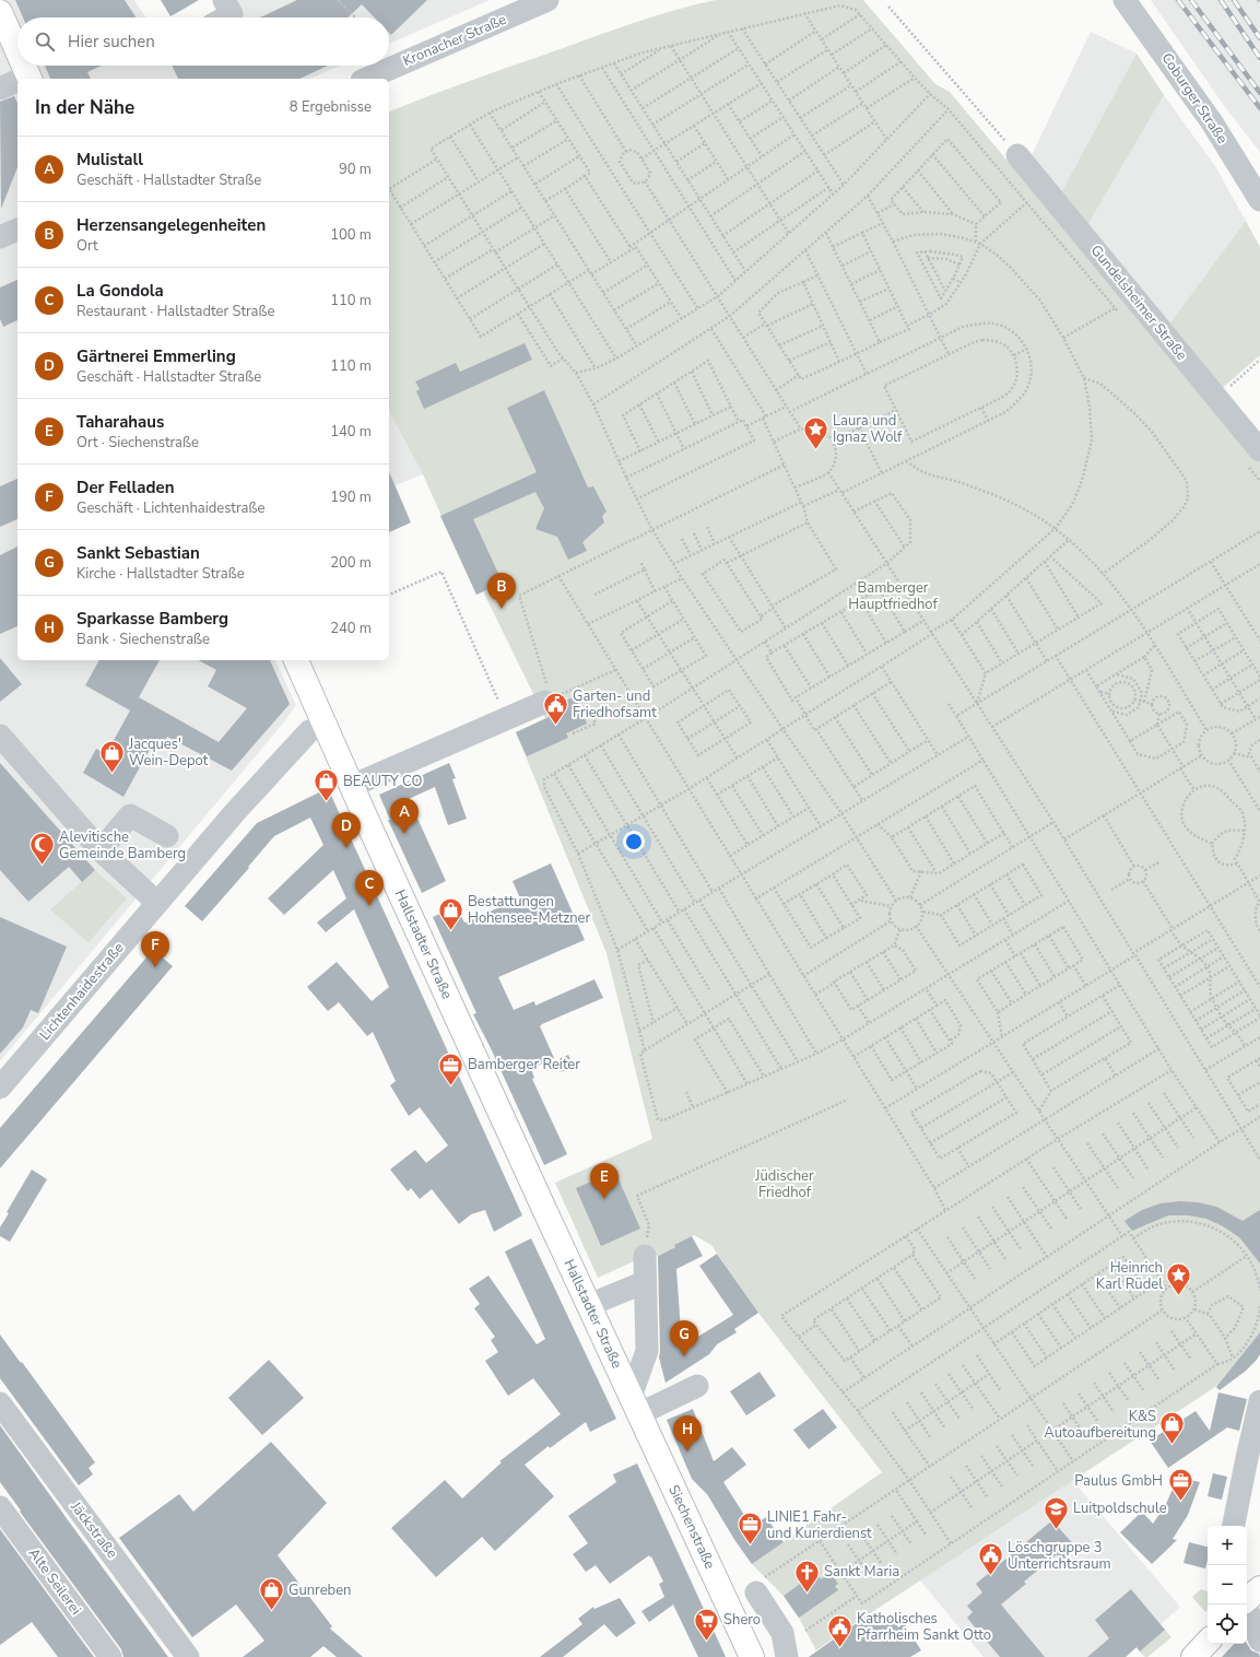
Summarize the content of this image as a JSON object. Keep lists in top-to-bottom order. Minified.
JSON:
{"streets":{"main road":["Hallstadter Straße","Siechenstraße"],"street":["Kronacher Straße","Coburger Straße","Gundelsheimer Straße","Lichtenhaidestraße","Jäckstraße","Alte Seilerei"]},"crossings":[["Hallstadter Straße","Lichtenhaidestraße"],["Hallstadter Straße","Siechenstraße"]],"parks":["Bamberger Hauptfriedhof","Jüdischer Friedhof"],"places":{"place":["Laura und Ignaz Wolf","Heinrich Karl Rüdel"],"public building":["Garten- und Friedhofsamt","Löschgruppe 3 Unterrichtsraum","Katholisches Pfarrheim Sankt Otto"],"shop":["Jacques' Wein-Depot","BEAUTY CO","Bestattungen Hohensee-Metzner","K&S Autoaufbereitung","Gunreben"],"mosque":["Alevitische Gemeinde Bamberg"],"office":["Bamberger Reiter","Paulus GmbH","LINIE1 Fahr- und Kurierdienst"],"school or university":["Luitpoldschule"],"church":["Sankt Maria"],"supermarket":["Shero"]},"page":{"search":"Hier suchen","heading":["In der Nähe","8 Ergebnisse"],"list":[{"mark":"A","name":"Mulistall","note":"Geschäft · Hallstadter Straße","value":"90 m"},{"mark":"B","name":"Herzensangelegenheiten","note":"Ort","value":"100 m"},{"mark":"C","name":"La Gondola","note":"Restaurant · Hallstadter Straße","value":"110 m"},{"mark":"D","name":"Gärtnerei Emmerling","note":"Geschäft · Hallstadter Straße","value":"110 m"},{"mark":"E","name":"Taharahaus","note":"Ort · Siechenstraße","value":"140 m"},{"mark":"F","name":"Der Felladen","note":"Geschäft · Lichtenhaidestraße","value":"190 m"},{"mark":"G","name":"Sankt Sebastian","note":"Kirche · Hallstadter Straße","value":"200 m"},{"mark":"H","name":"Sparkasse Bamberg","note":"Bank · Siechenstraße","value":"240 m"}],"pins":["B","A","D","C","F","E","G","H"],"map_buttons":["+","−"]}}
